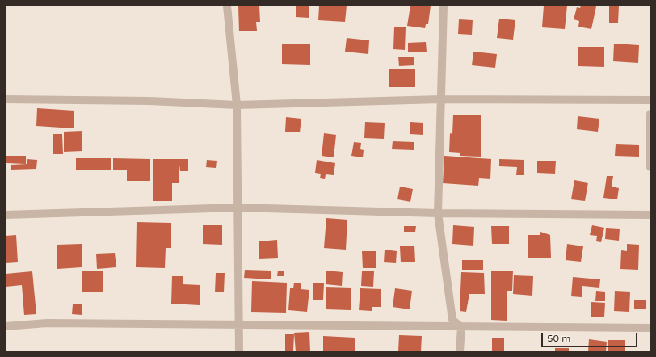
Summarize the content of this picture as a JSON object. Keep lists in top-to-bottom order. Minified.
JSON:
{"scale_bar":"50 m"}
